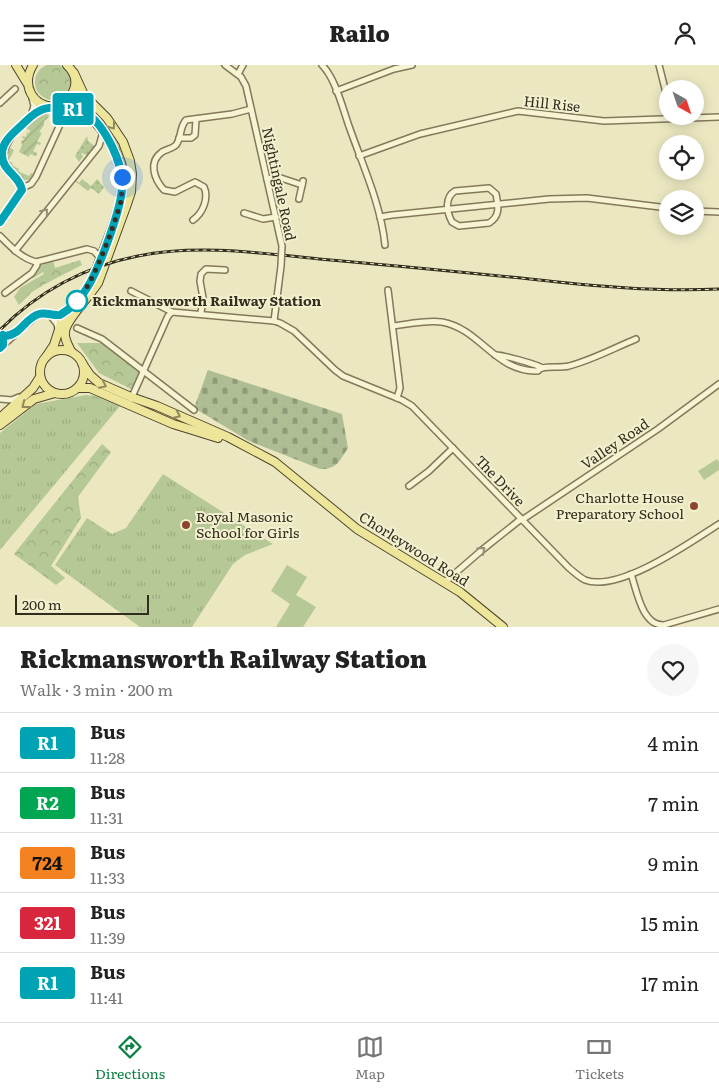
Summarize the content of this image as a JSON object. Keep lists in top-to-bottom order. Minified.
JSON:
{"streets":{"main road":["Chorleywood Road"],"street":["Hill Rise","Nightingale Road","Valley Road","The Drive"]},"crossings":[["Nightingale Road","The Drive"],["Valley Road","The Drive"],["Valley Road","Chorleywood Road"]],"places":["Rickmansworth Railway Station","Charlotte House Preparatory School","Royal Masonic School for Girls"],"lines":["bus line R1"],"scale_bar":"200 m","north":"bottom right","page":{"header":"Railo","on_map":"R1","scale":"200 m","heading":["Rickmansworth Railway Station","Walk · 3 min · 200 m"],"list":[{"mark":"R1","name":"Bus","note":"11:28","value":"4 min"},{"mark":"R2","name":"Bus","note":"11:31","value":"7 min"},{"mark":"724","name":"Bus","note":"11:33","value":"9 min"},{"mark":"321","name":"Bus","note":"11:39","value":"15 min"},{"mark":"R1","name":"Bus","note":"11:41","value":"17 min"}],"tabs":["Directions","Map","Tickets"]}}
